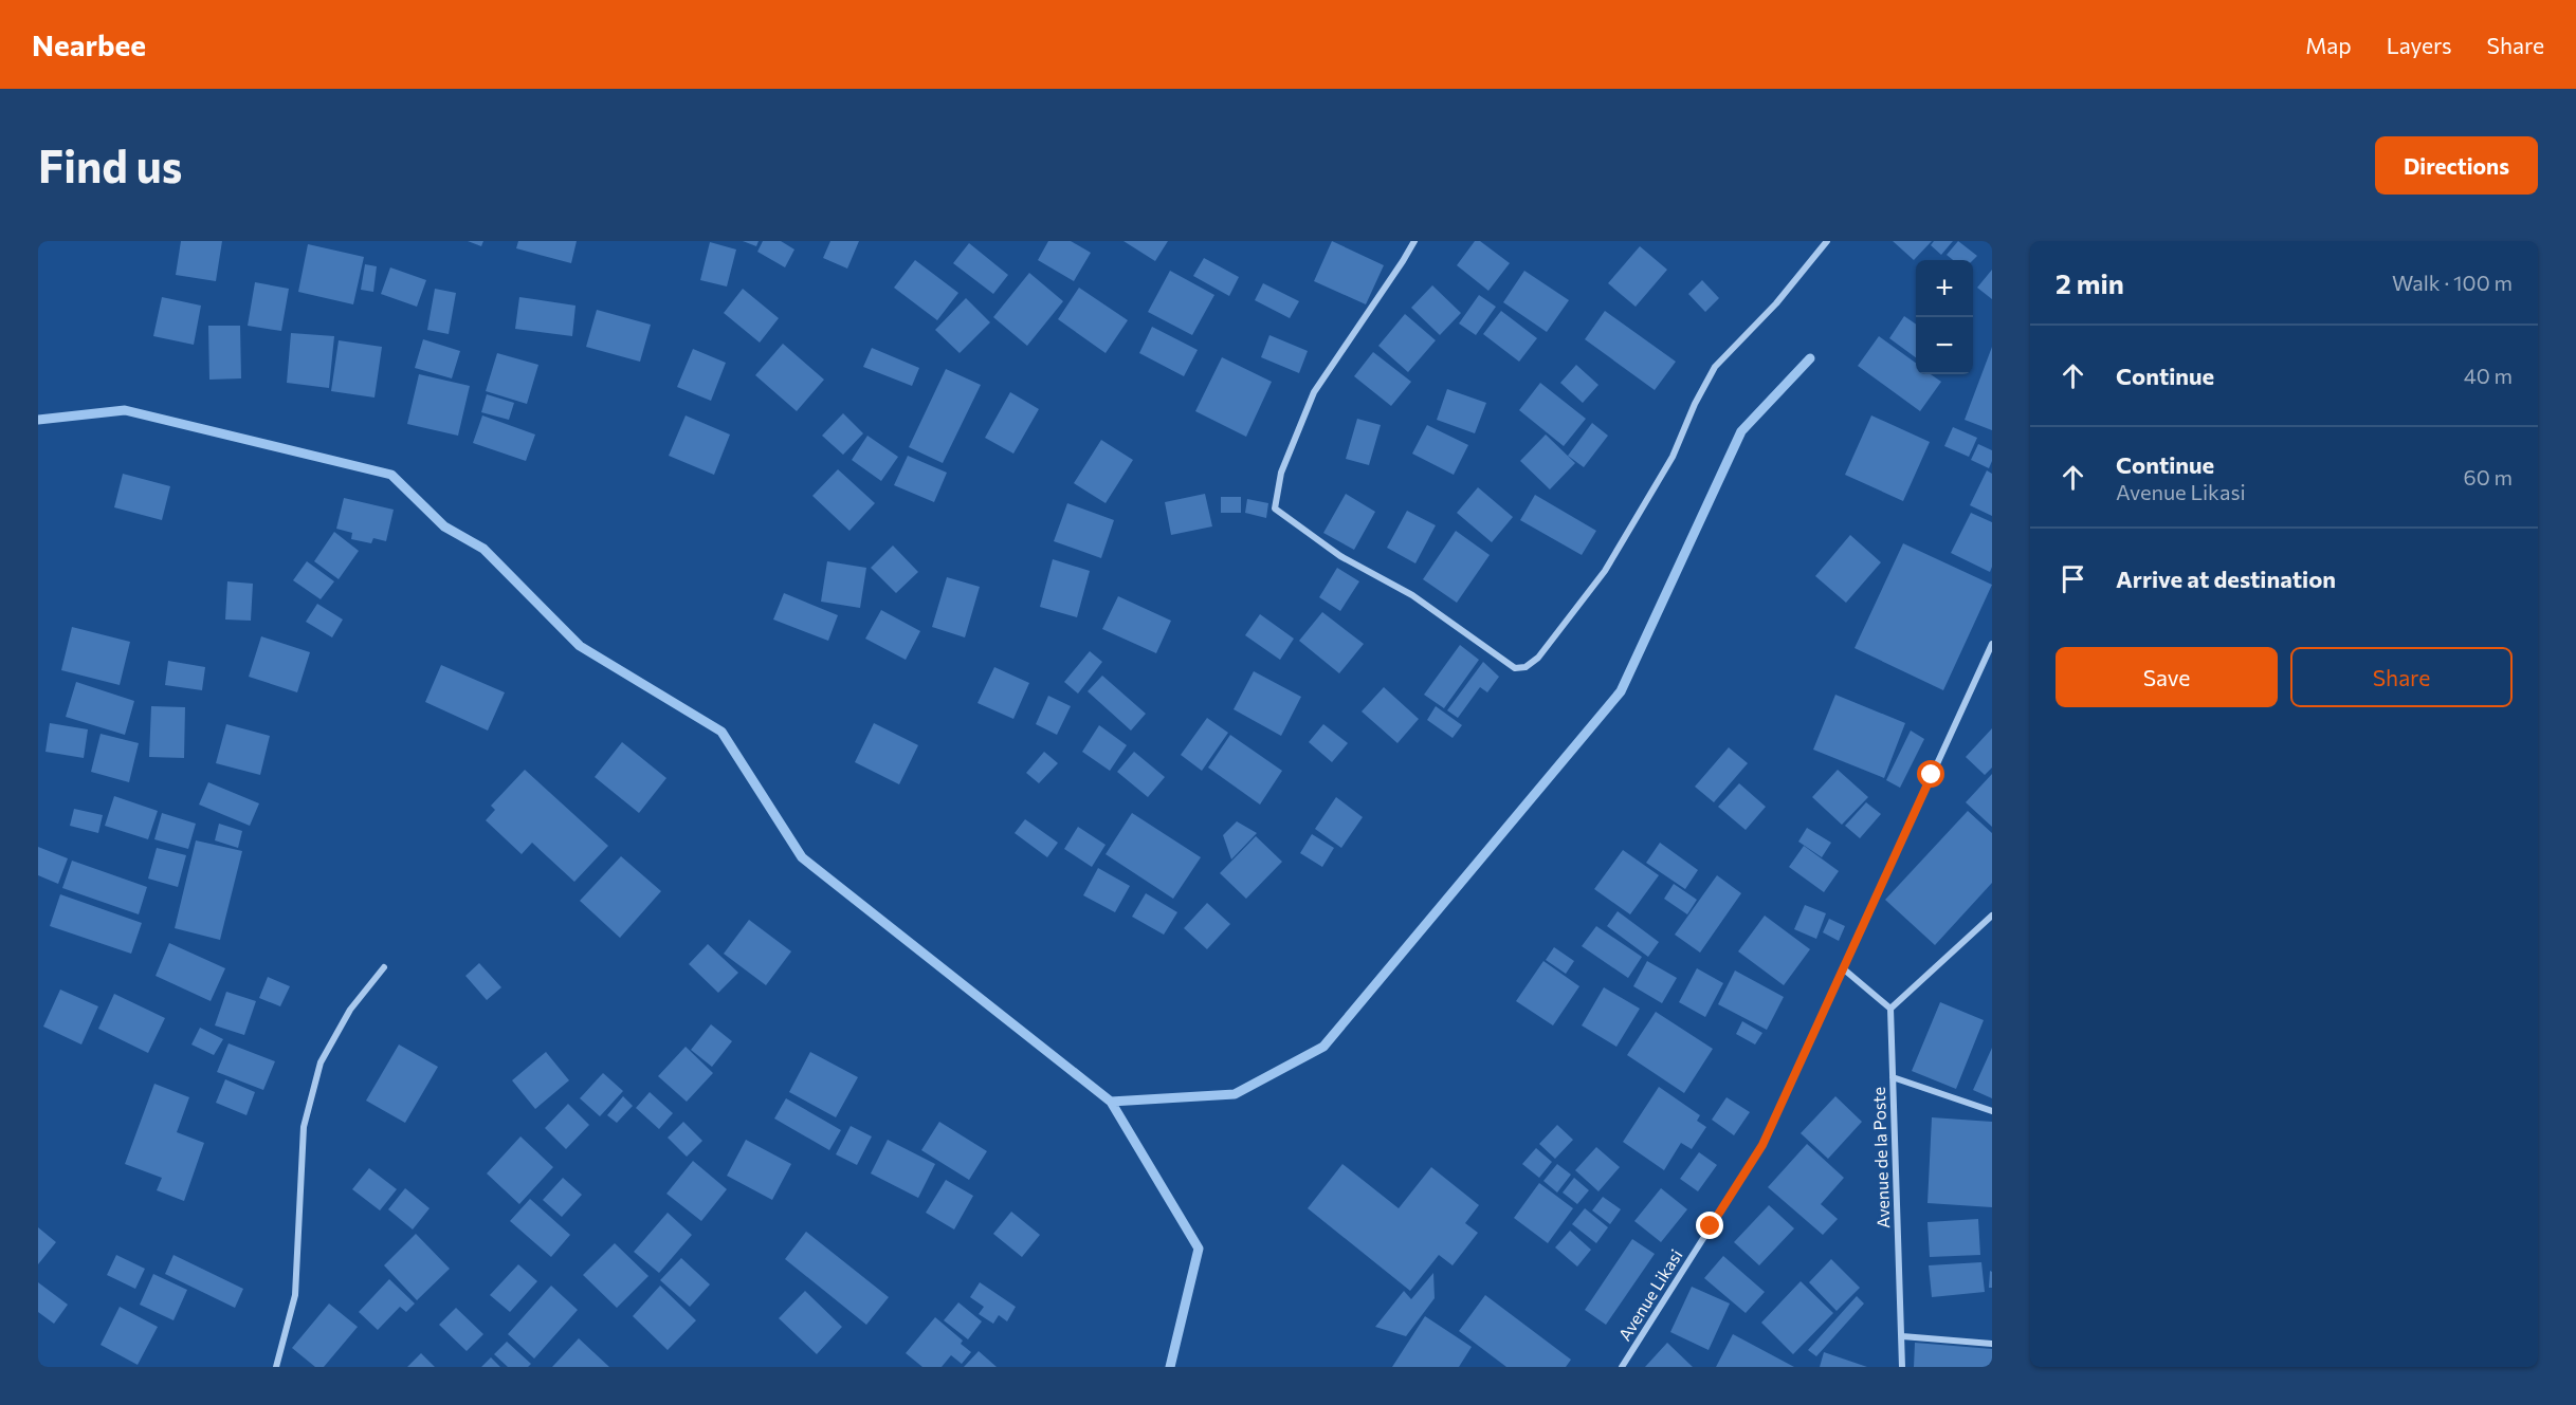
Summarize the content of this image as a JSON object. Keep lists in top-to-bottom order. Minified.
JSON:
{"streets":{"street":["Avenue de la Poste","Avenue Likasi"]},"page":{"header":"Nearbee","nav":["Map","Layers","Share"],"buttons":["Directions",["Save","Share"]],"title":"Find us","heading":["2 min","Walk · 100 m"],"map_buttons":["+","−"],"list":[["Continue","40 m"],["Continue","Avenue Likasi","60 m"],"Arrive at destination"]}}
